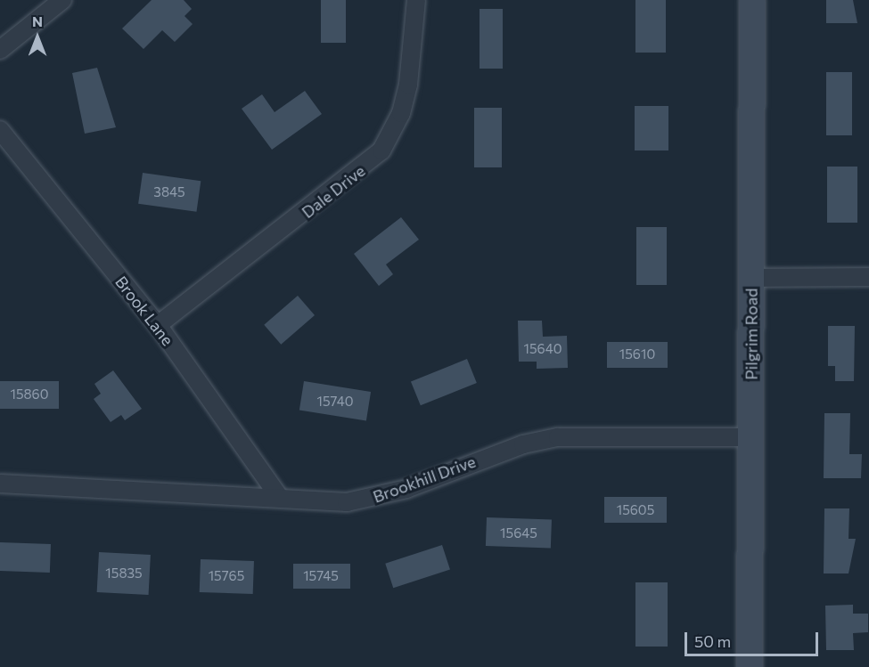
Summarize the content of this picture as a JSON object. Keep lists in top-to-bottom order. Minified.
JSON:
{"streets":{"main road":["Pilgrim Road"],"street":["Dale Drive","Brook Lane","Brookhill Drive"]},"crossings":[["Dale Drive","Brook Lane"],["Brook Lane","Brookhill Drive"],["Pilgrim Road","Brookhill Drive"]],"house_numbers":["3845","15640","15610","15860","15740","15605","15645","15835","15765","15745"],"scale_bar":"50 m","north":"top"}
